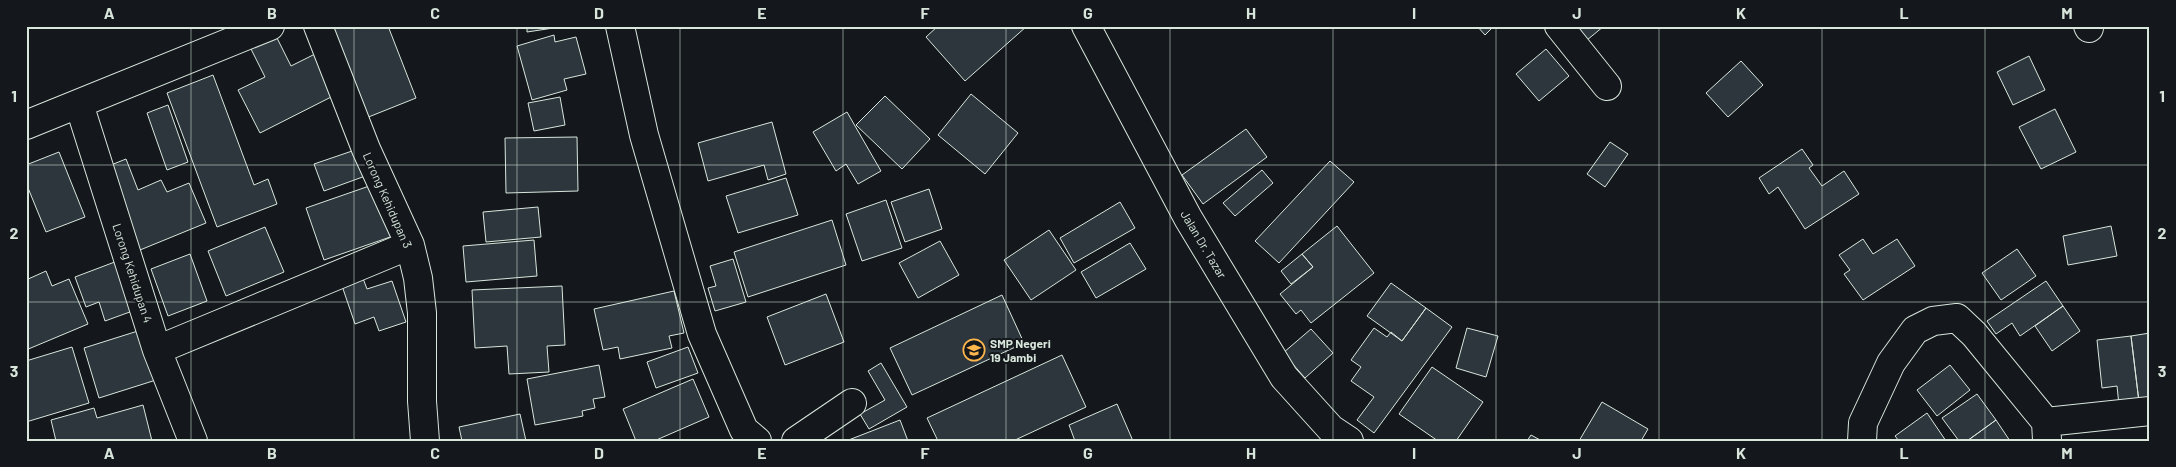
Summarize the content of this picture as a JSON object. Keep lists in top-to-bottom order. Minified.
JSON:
{"streets":{"street":["Lorong Kehidupan 3","Jalan Dr. Tazar","Lorong Kehidupan 4"]},"places":{"school or university":["SMP Negeri 19 Jambi"]},"grid":{"columns":["A","B","C","D","E","F","G","H","I","J","K","L","M"],"rows":["1","2","3"]}}
